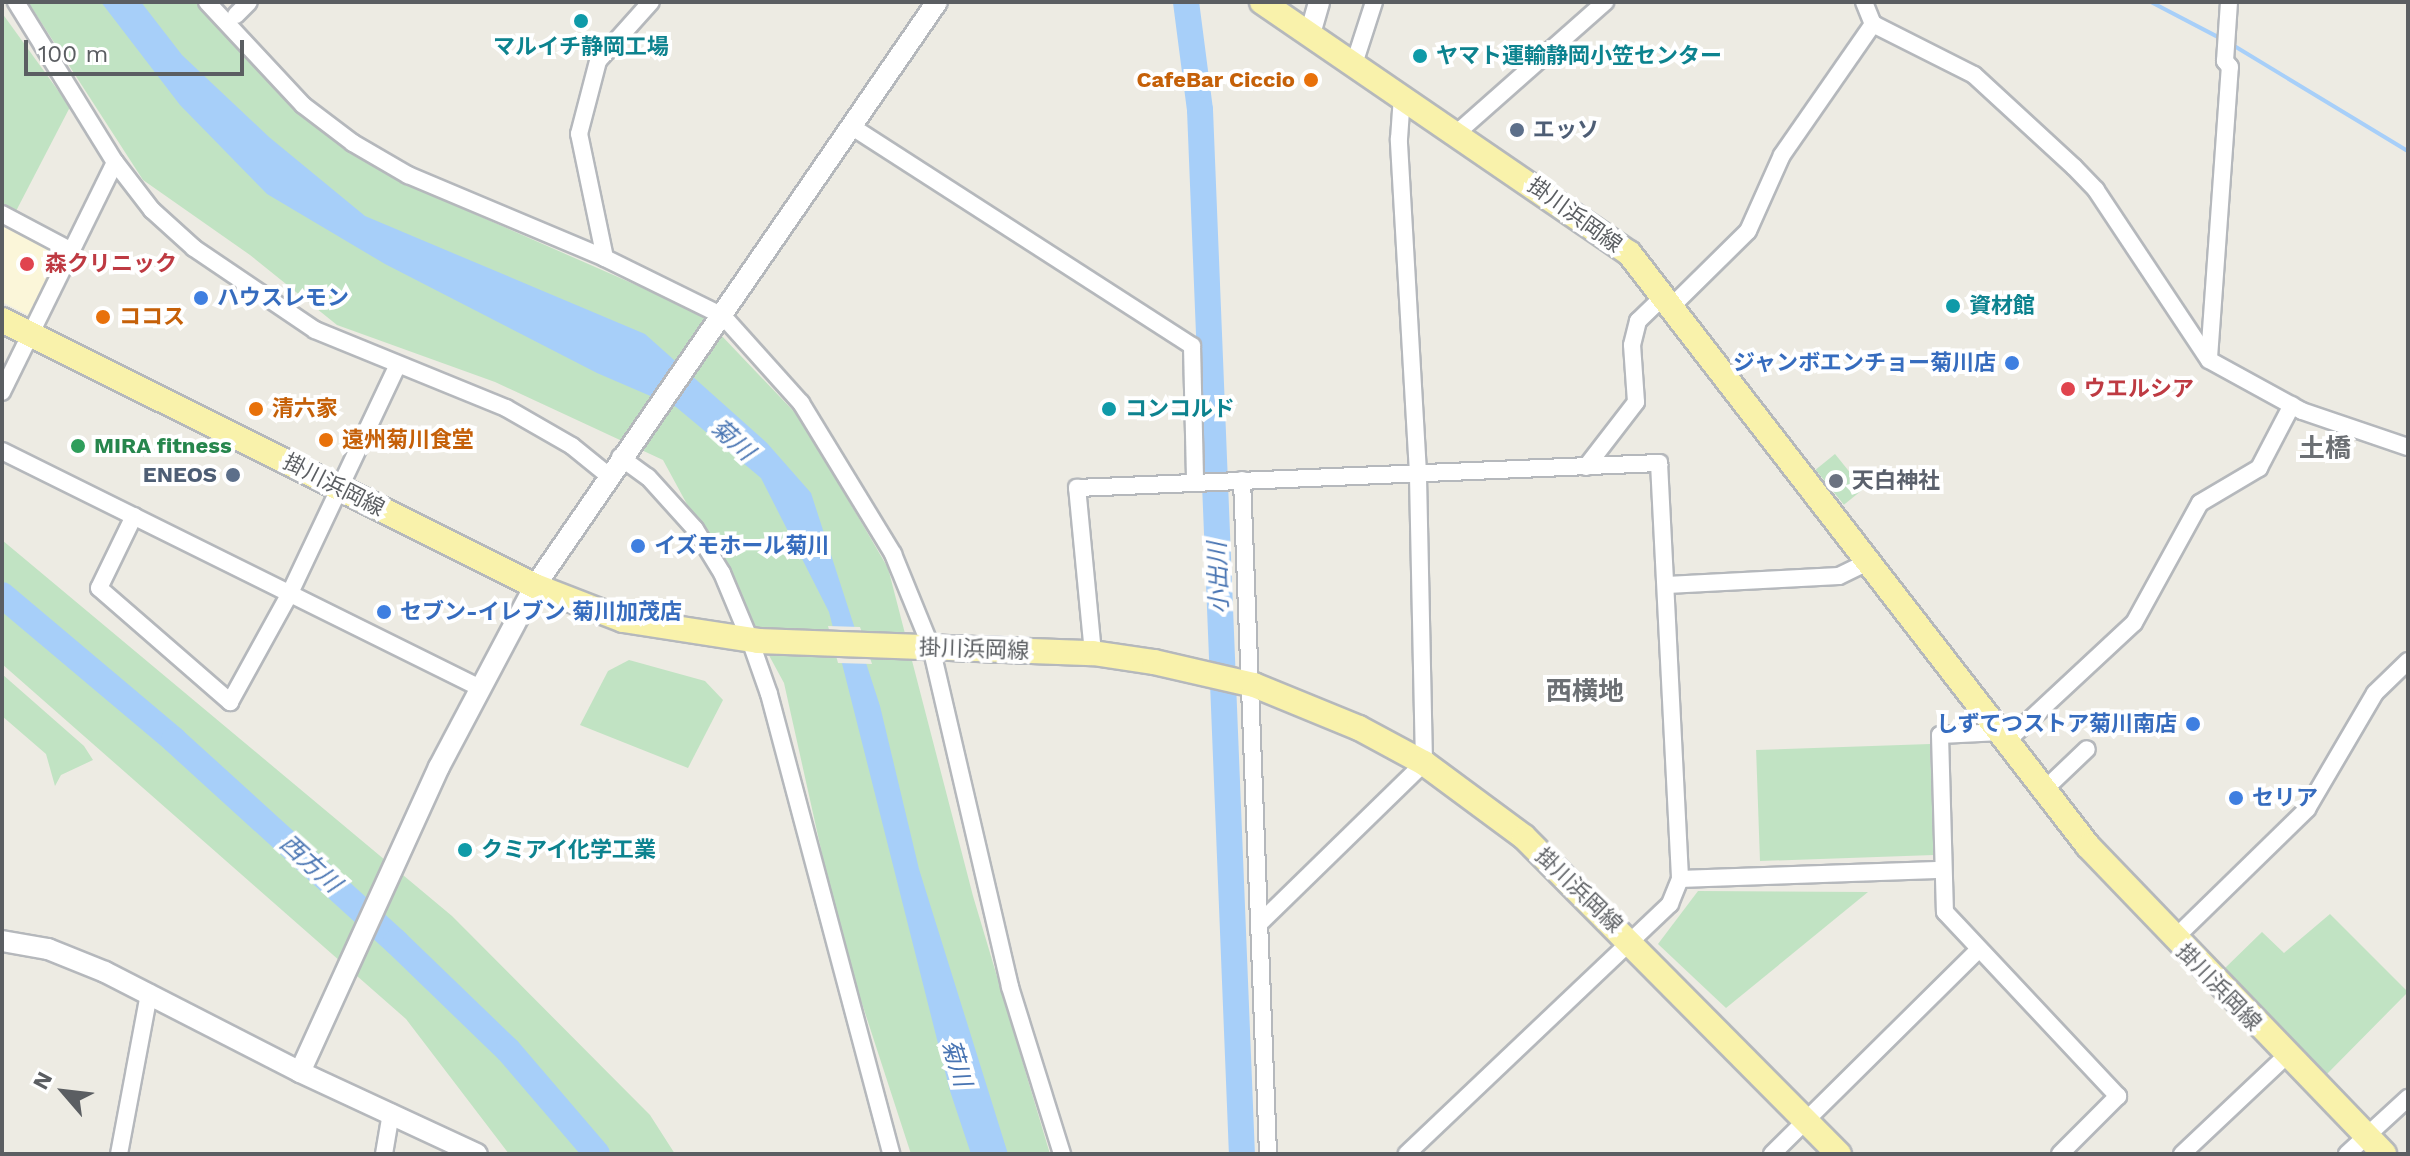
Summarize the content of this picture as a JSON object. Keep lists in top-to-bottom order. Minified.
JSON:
{"streets":{"main road":["掛川浜岡線"]},"districts":["土橋","西横地"],"water":["菊川","小出川","西方川"],"places":["マルイチ静岡工場","ヤマト運輸静岡小笠センター","CafeBar Ciccio","エッソ","森クリニック","ハウスレモン","資材館","ココス","ジャンボエンチョー菊川店","ウエルシア","清六家","コンコルド","遠州菊川食堂","MIRA fitness","ENEOS","天白神社","イズモホール菊川","セブン-イレブン 菊川加茂店","しずてつストア菊川南店","セリア","クミアイ化学工業"],"scale_bar":"100 m","north":"top left"}
